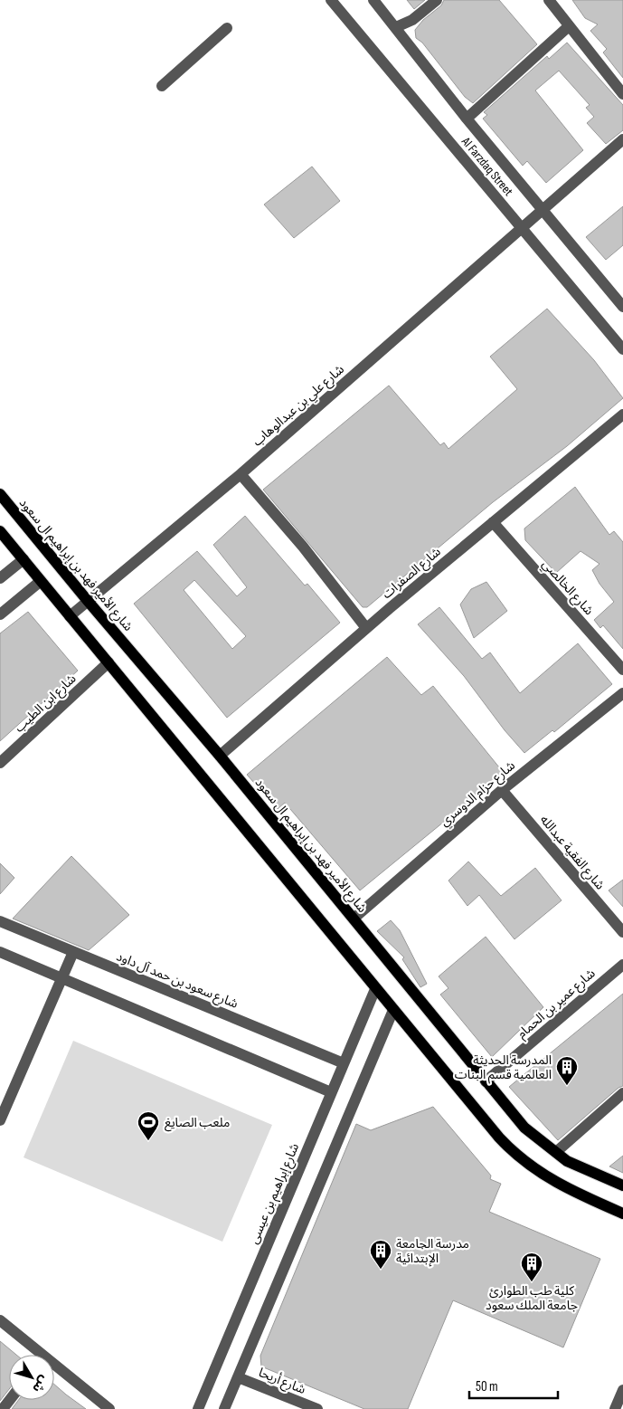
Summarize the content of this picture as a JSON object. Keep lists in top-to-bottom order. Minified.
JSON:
{"streets":{"main road":["شارع الأمير فهد بن إبراهيم ال سعود"],"street":["Al Farzdaq Street","شارع علي بن عبدالوهاب","شارع الصفرات","شارع الخالصي","شارع ابن الطيب","شارع حزام الدوسري","شارع الفقية عبدالله","شارع سعود بن حمد آل داود","شارع عمير بن الحمام","شارع إبراهيم بن عيسى","شارع أريحا"]},"crossings":[["Al Farzdaq Street","شارع علي بن عبدالوهاب"],["شارع علي بن عبدالوهاب","شارع الأمير فهد بن إبراهيم ال سعود"],["شارع الأمير فهد بن إبراهيم ال سعود","شارع الصفرات"],["شارع الأمير فهد بن إبراهيم ال سعود","شارع حزام الدوسري"],["شارع الأمير فهد بن إبراهيم ال سعود","شارع عمير بن الحمام"],["شارع الصفرات","شارع الخالصي"],["شارع حزام الدوسري","شارع الفقية عبدالله"],["شارع سعود بن حمد آل داود","شارع إبراهيم بن عيسى"]],"places":{"building":["المدرسة الحديثة العالمية قسم البنات","مدرسة الجامعة الإبتدائية","كلية طب الطوارئ جامعة الملك سعود"],"sports":["ملعب الصايغ"]},"scale_bar":"50 m","north":"bottom right"}
